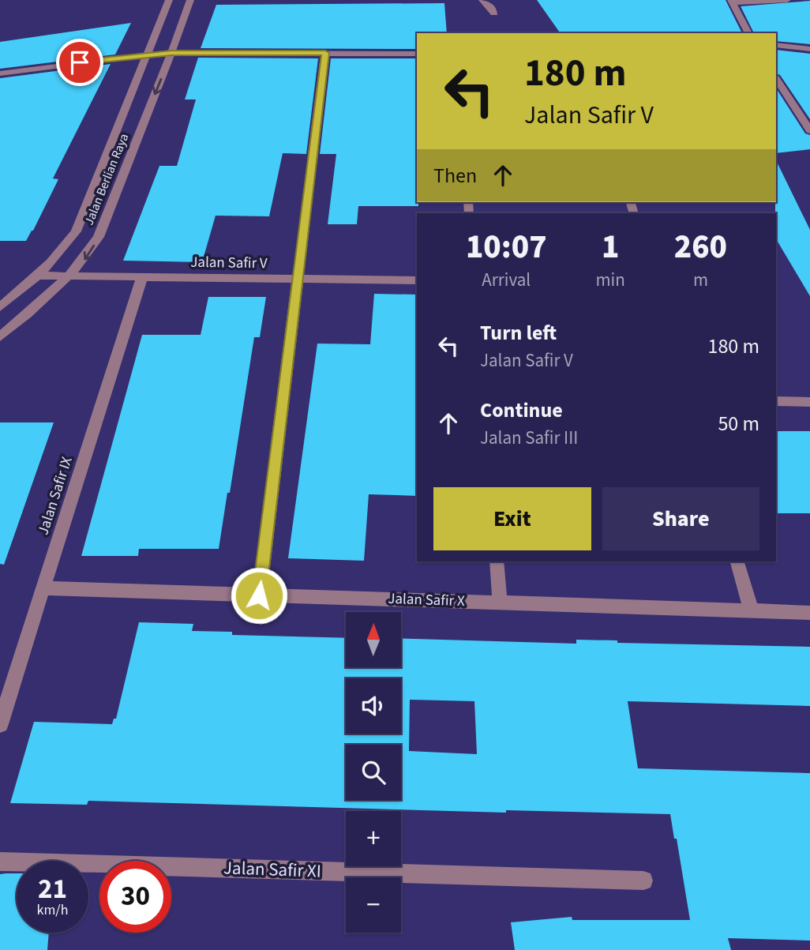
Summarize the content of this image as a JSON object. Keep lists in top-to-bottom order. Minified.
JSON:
{"streets":{"street":["Jalan Berlian Raya","Jalan Safir V","Jalan Safir IX","Jalan Safir X","Jalan Safir XI"]},"crossings":[["Jalan Berlian Raya","Jalan Safir V"],["Jalan Safir V","Jalan Safir IX"],["Jalan Safir IX","Jalan Safir X"]],"north":"top","page":{"turn":["180 m","Jalan Safir V"],"then":"Then","eta":["10:07","Arrival","1","min","260","m"],"list":[{"name":"Turn left","note":"Jalan Safir V","value":"180 m"},{"name":"Continue","note":"Jalan Safir III","value":"50 m"}],"buttons":["Exit","Share"],"map_buttons":["+","−"],"speed":"21 km/h","limit":"30"}}
